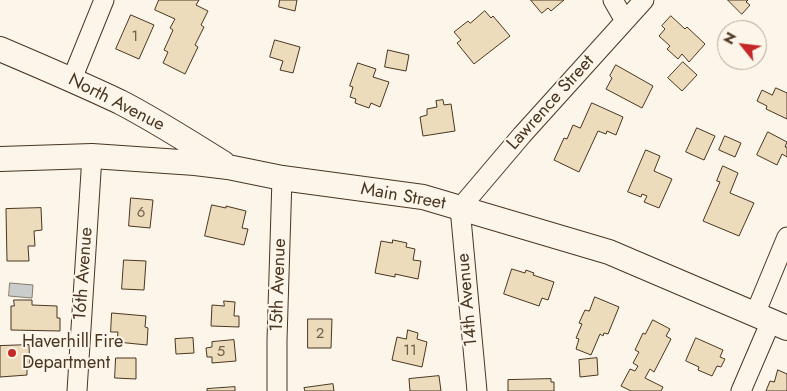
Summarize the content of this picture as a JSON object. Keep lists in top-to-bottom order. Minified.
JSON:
{"streets":{"main road":["North Avenue","Main Street"],"street":["Lawrence Street","16th Avenue","15th Avenue","14th Avenue"]},"crossings":[["North Avenue","Main Street"],["Lawrence Street","Main Street"],["Lawrence Street","14th Avenue"],["Main Street","16th Avenue"],["Main Street","15th Avenue"],["Main Street","14th Avenue"]],"places":["Haverhill Fire Department"],"house_numbers":["1","6","2","11","5"],"north":"top left"}
